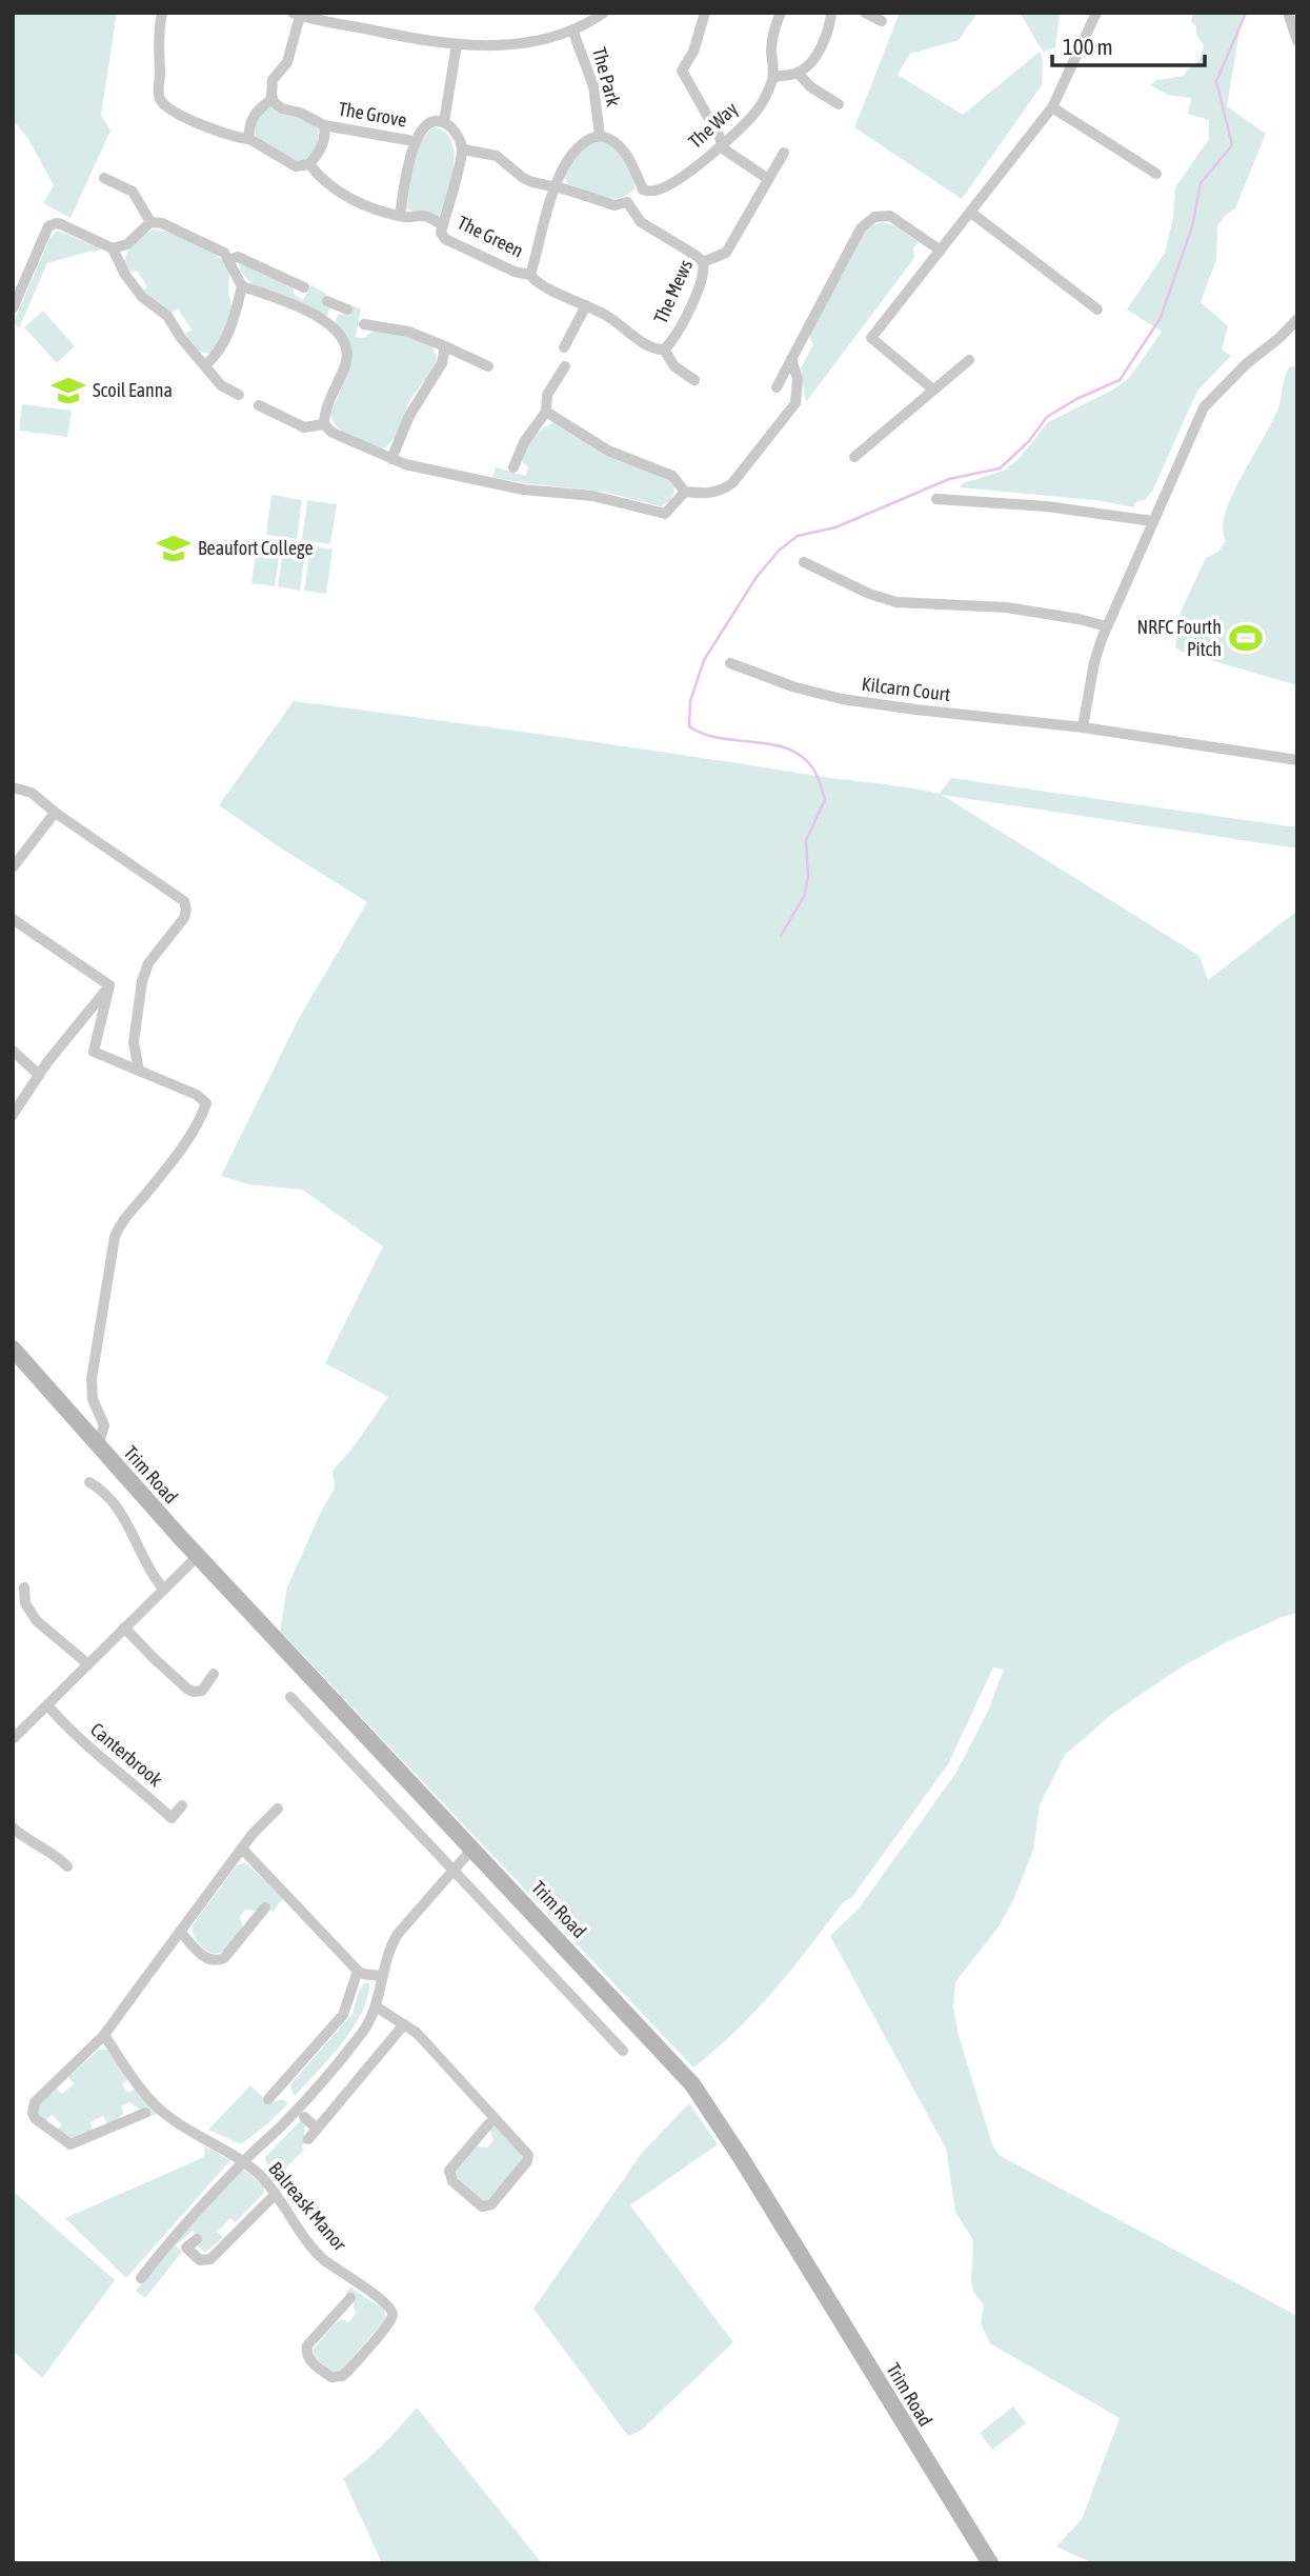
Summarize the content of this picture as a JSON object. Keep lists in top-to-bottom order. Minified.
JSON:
{"streets":{"main road":["Trim Road"],"street":["The Park","The Grove","The Way","The Green","The Mews","Kilcarn Court","Canterbrook","Balreask Manor"]},"crossings":[["The Park","The Way"],["The Park","The Green"],["The Grove","The Green"],["Trim Road","Balreask Manor"]],"places":{"school or university":["Scoil Eanna","Beaufort College"],"sports":["NRFC Fourth Pitch"]},"scale_bar":"100 m"}
